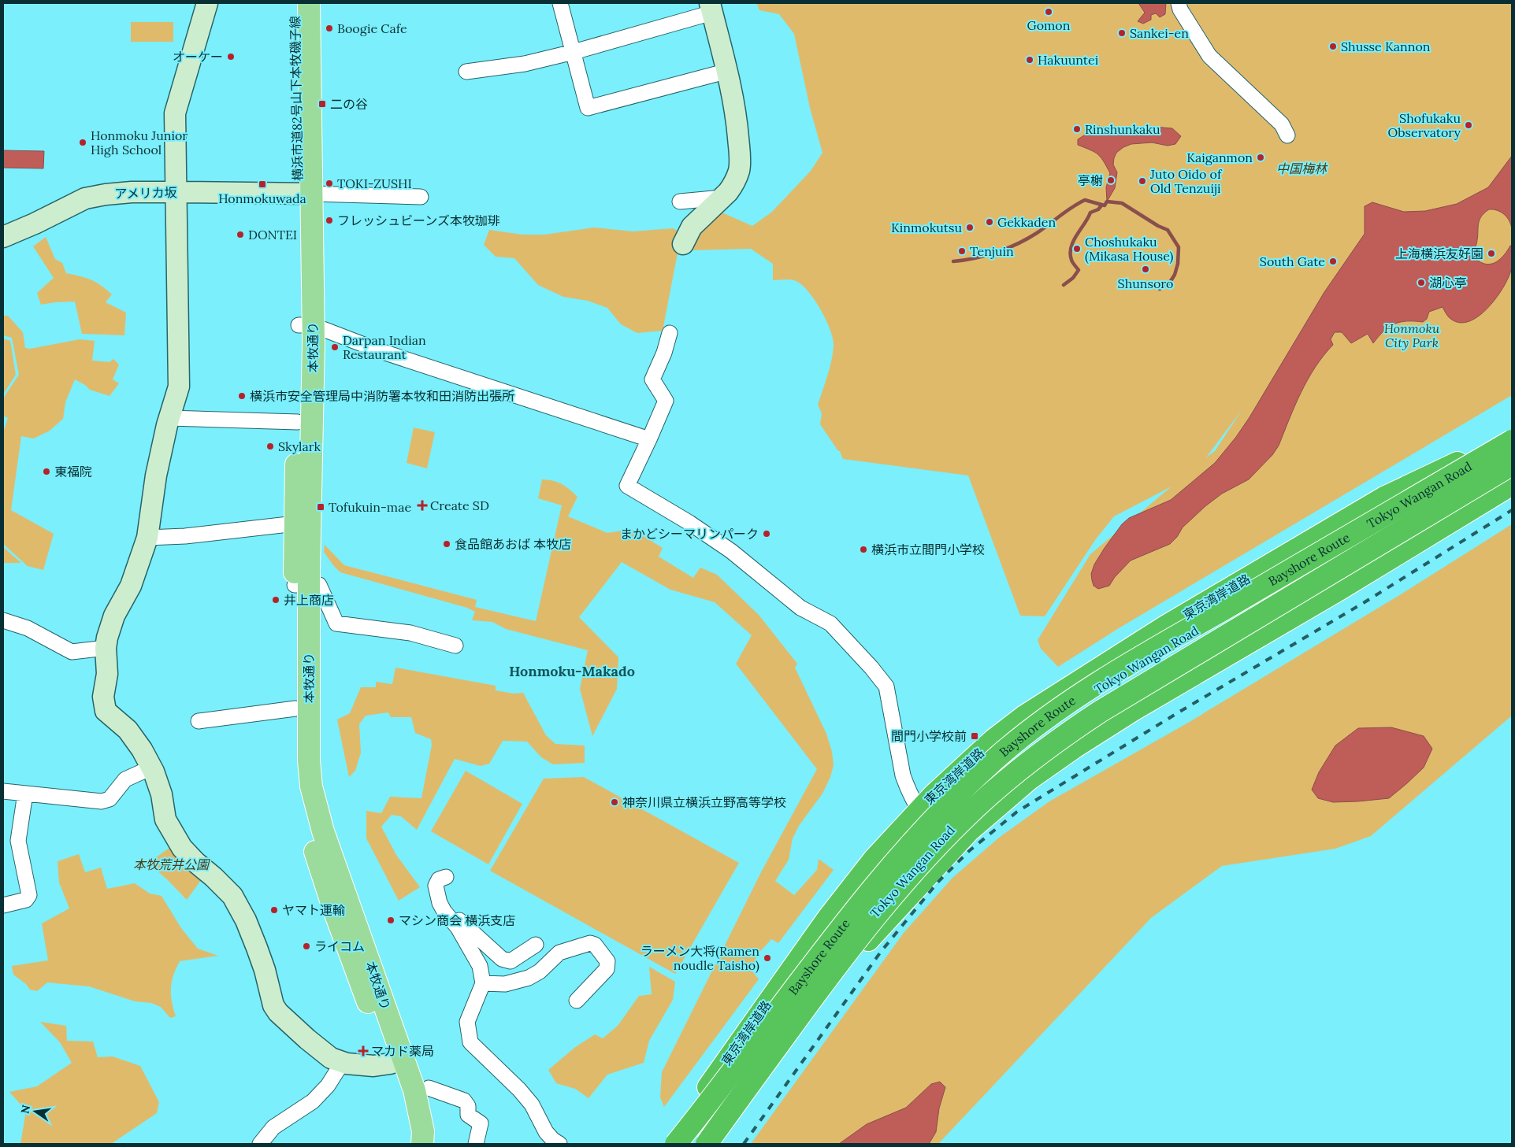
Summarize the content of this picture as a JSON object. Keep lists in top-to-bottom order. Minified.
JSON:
{"streets":{"highway":["Tokyo Wangan Road","Bayshore Route","東京湾岸道路"],"main road":["横浜市道82号山下本牧磯子線","本牧通り"],"street":["アメリカ坂"]},"crossings":[["横浜市道82号山下本牧磯子線","アメリカ坂"],["横浜市道82号山下本牧磯子線","本牧通り"],["アメリカ坂","本牧通り"],["Tokyo Wangan Road","Bayshore Route"],["Tokyo Wangan Road","東京湾岸道路"],["Bayshore Route","東京湾岸道路"]],"districts":["Honmoku-Makado"],"parks":["中国梅林","Honmoku City Park","本牧荒井公園"],"places":{"other":["Gomon","Boogie Cafe","Sankei-en","Shusse Kannon","オーケー","Hakuuntei","Shofukaku Observatory","Rinshunkaku","Honmoku Junior High School","Kaiganmon","亭榭","Juto Oido of Old Tenzuiji","TOKI-ZUSHI","フレッシュビーンズ本牧珈琲","Gekkaden","Kinmokutsu","DONTEI","Choshukaku (Mikasa House)","Tenjuin","上海横浜友好園","South Gate","Shunsoro","湖心亭","Darpan Indian Restaurant","横浜市安全管理局中消防署本牧和田消防出張所","Skylark","東福院","まかどシーマリンパーク","食品館あおば 本牧店","横浜市立間門小学校","井上商店","神奈川県立横浜立野高等学校","ヤマト運輸","マシン商会 横浜支店","ライコム","ラーメン大将(Ramen noudle Taisho)"],"transit":["二の谷","Honmokuwada","Tofukuin-mae","間門小学校前"],"health":["Create SD","マカド薬局"]},"north":"left"}
